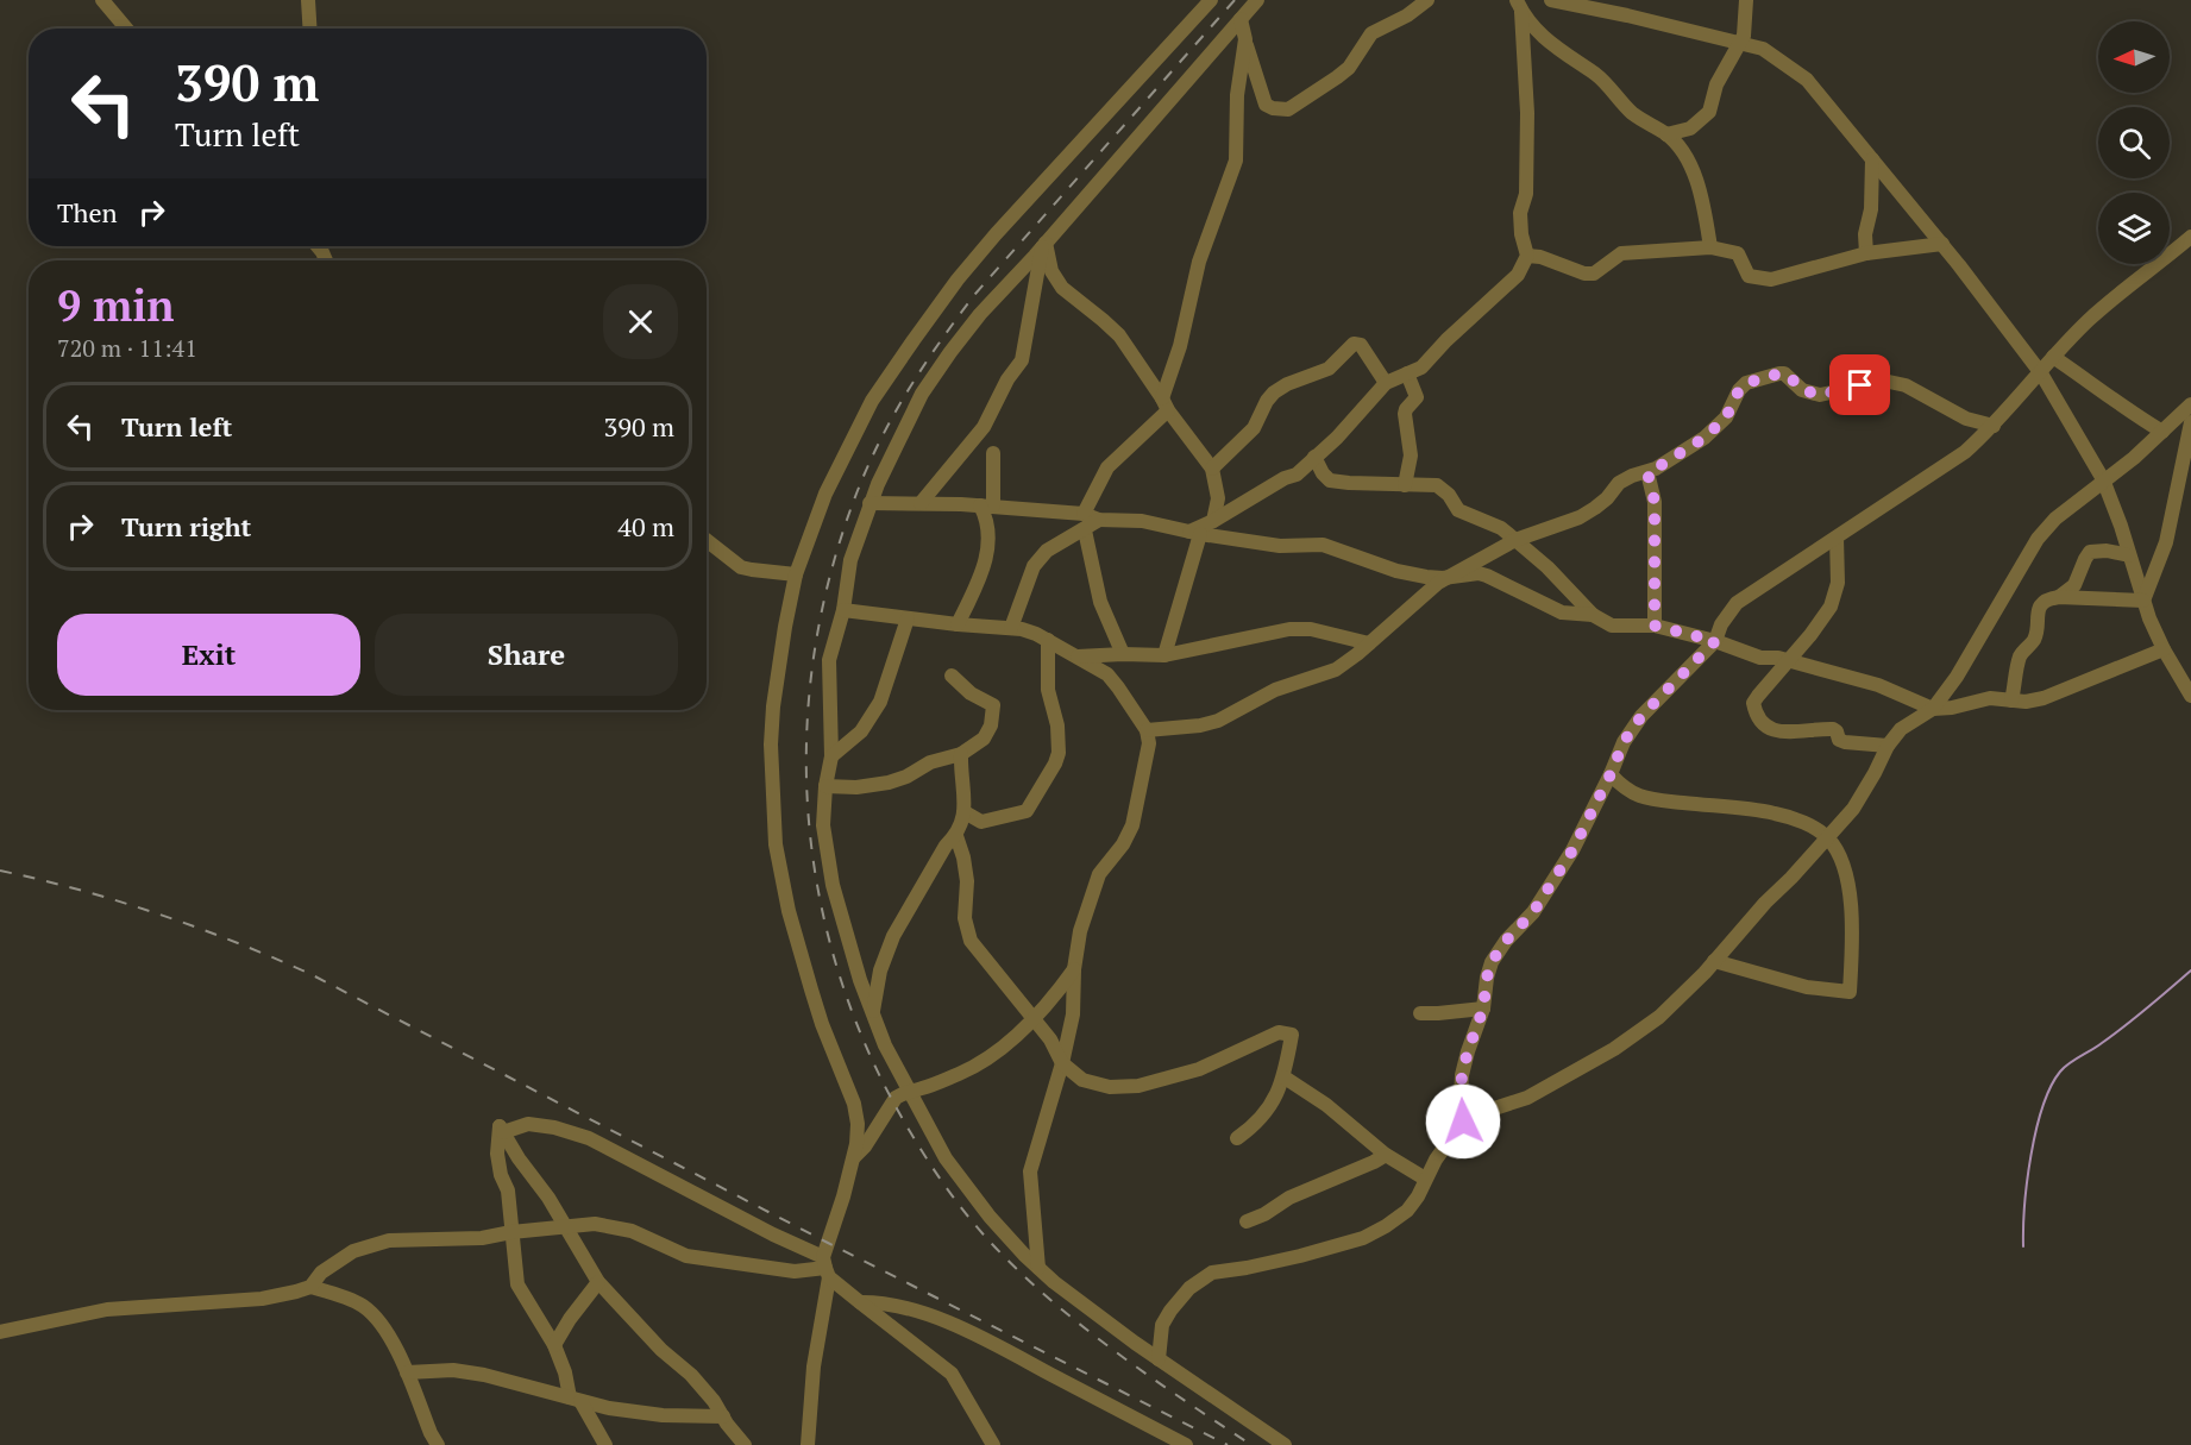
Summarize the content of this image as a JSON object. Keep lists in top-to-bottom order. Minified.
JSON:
{"north":"left","page":{"turn":["390 m","Turn left"],"then":"Then","heading":["9 min","720 m · 11:41"],"list":[{"name":"Turn left","value":"390 m"},{"name":"Turn right","value":"40 m"}],"buttons":["Exit","Share"]}}
